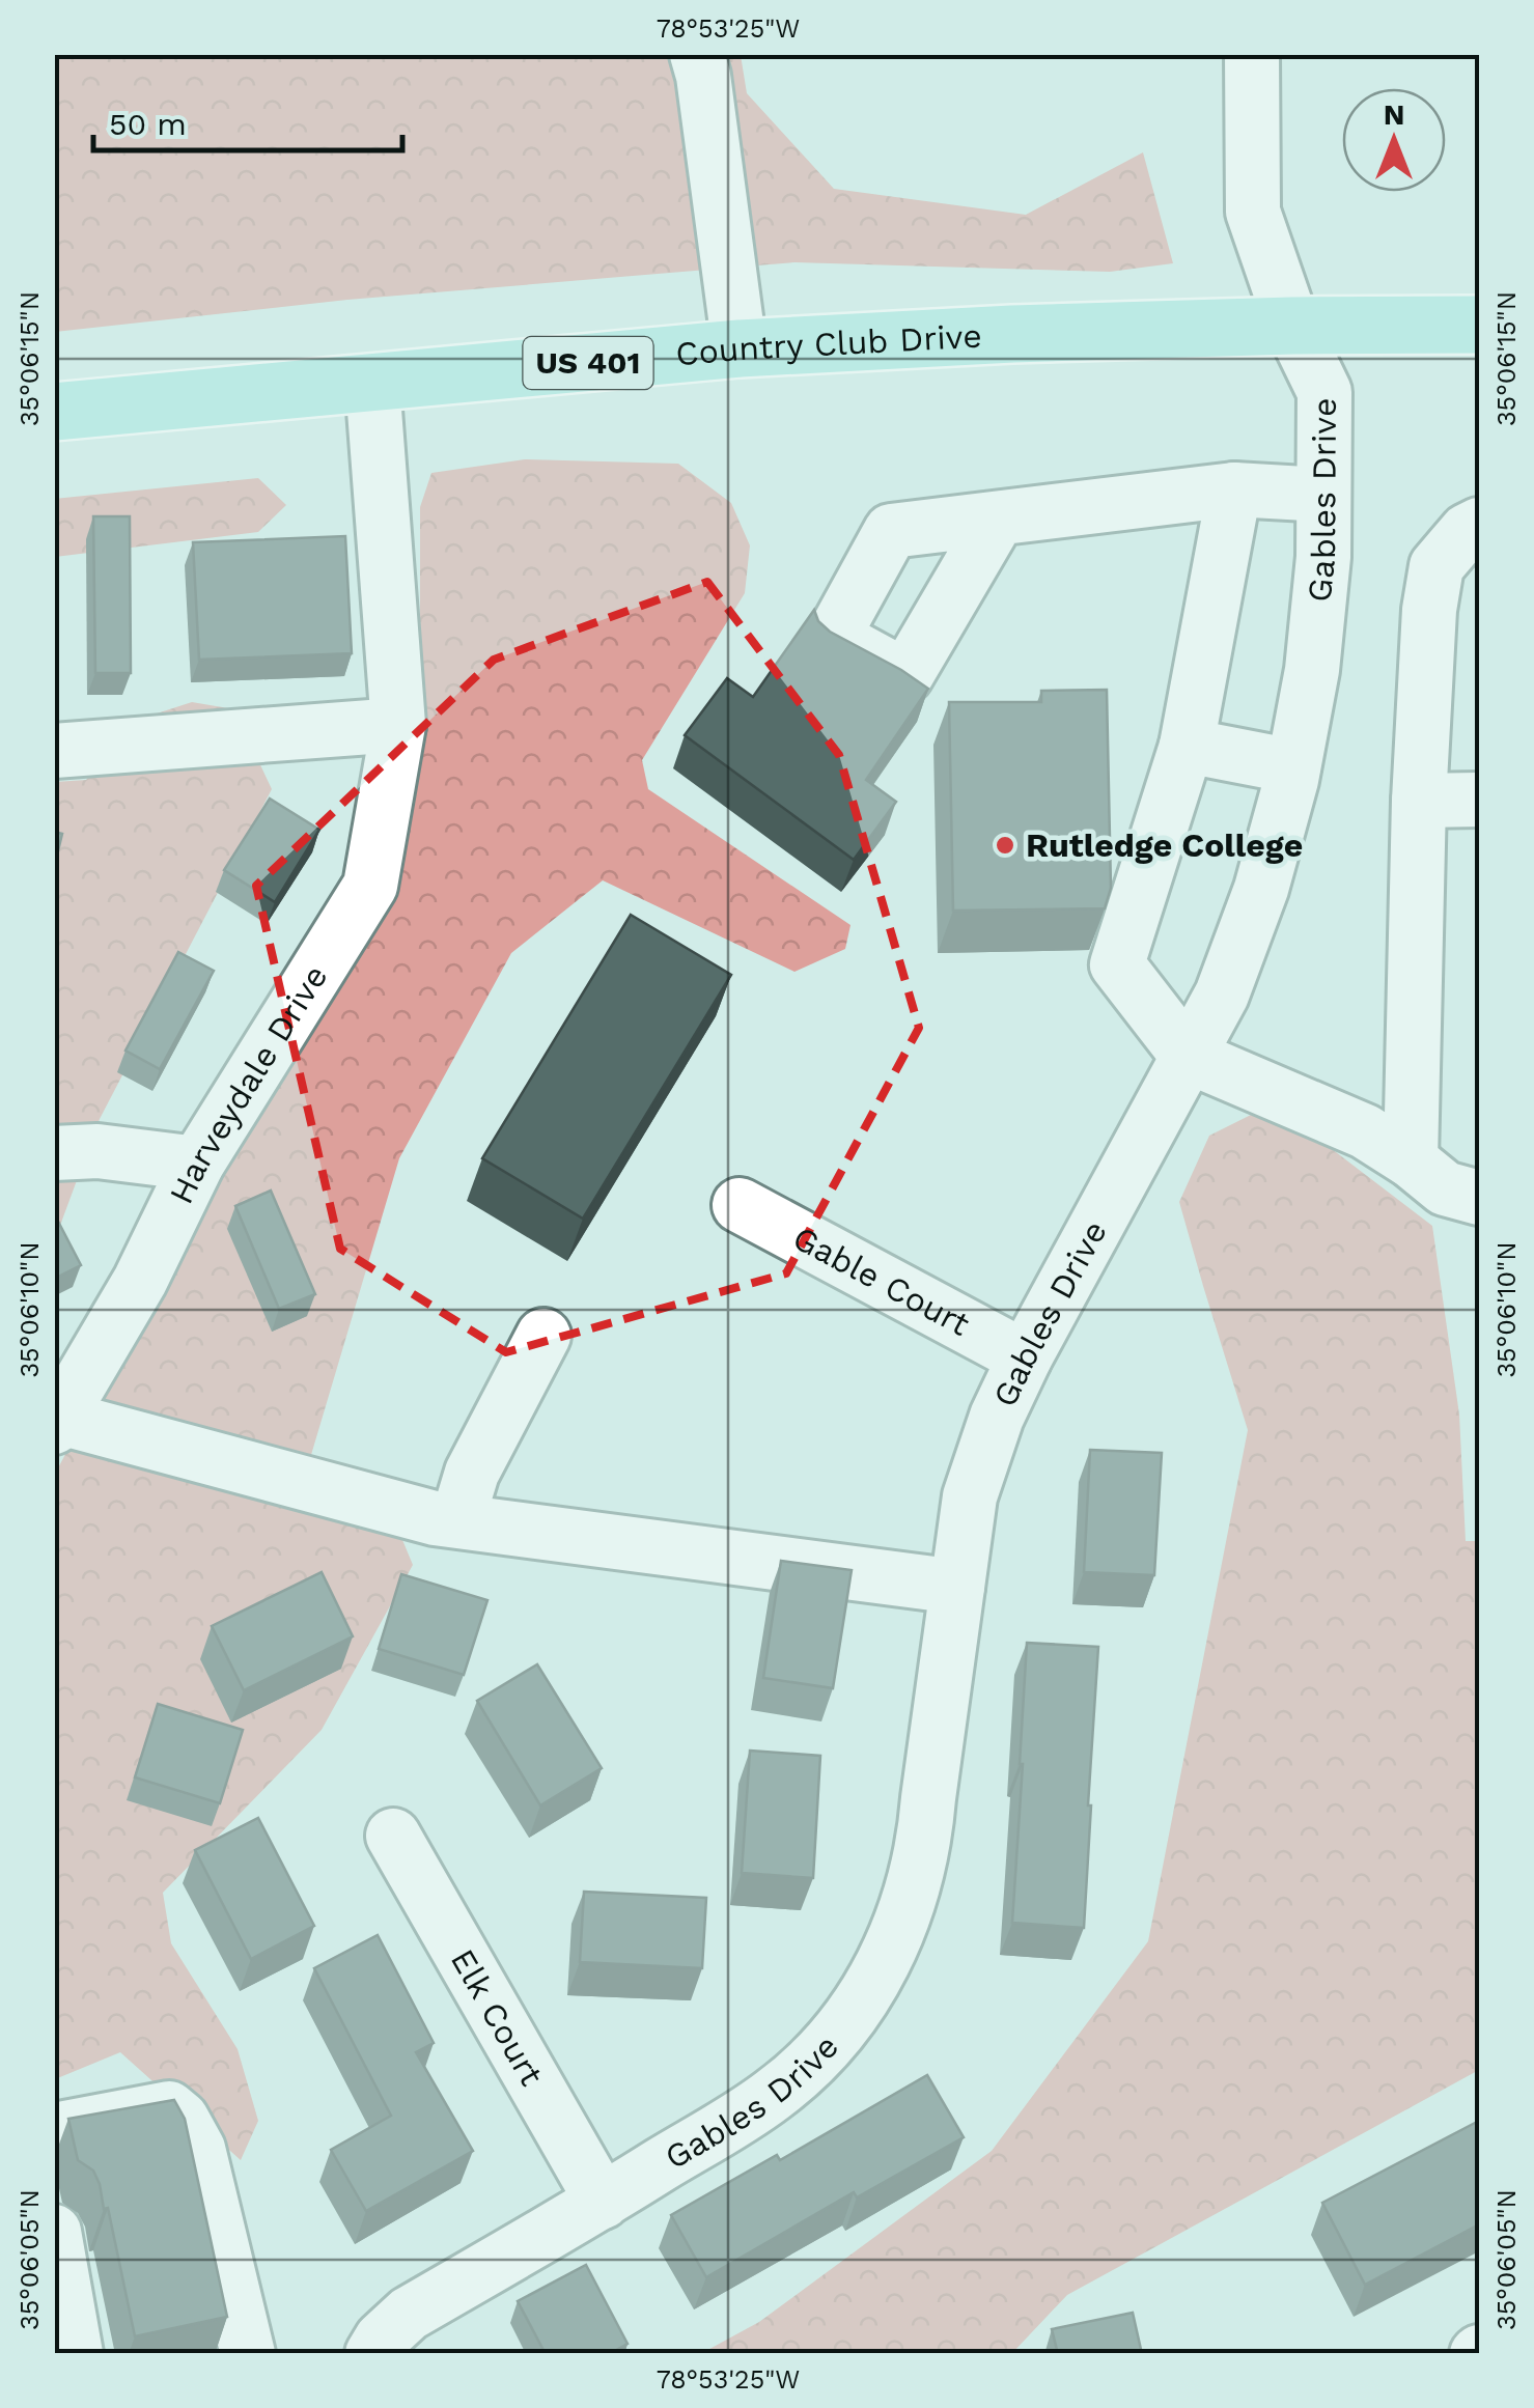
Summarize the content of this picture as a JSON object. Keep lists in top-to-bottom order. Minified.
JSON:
{"streets":{"main road":["Country Club Drive","US 401"],"street":["Gables Drive","Harveydale Drive","Gable Court","Elk Court"]},"crossings":[["Country Club Drive","Gables Drive"],["Country Club Drive","Harveydale Drive"],["Gables Drive","Gable Court"],["Gables Drive","Elk Court"]],"places":["Rutledge College"],"scale_bar":"50 m","north":"top","coordinates":["78°53'25\"W","35°06'15\"N","35°06'10\"N","35°06'05\"N"]}
